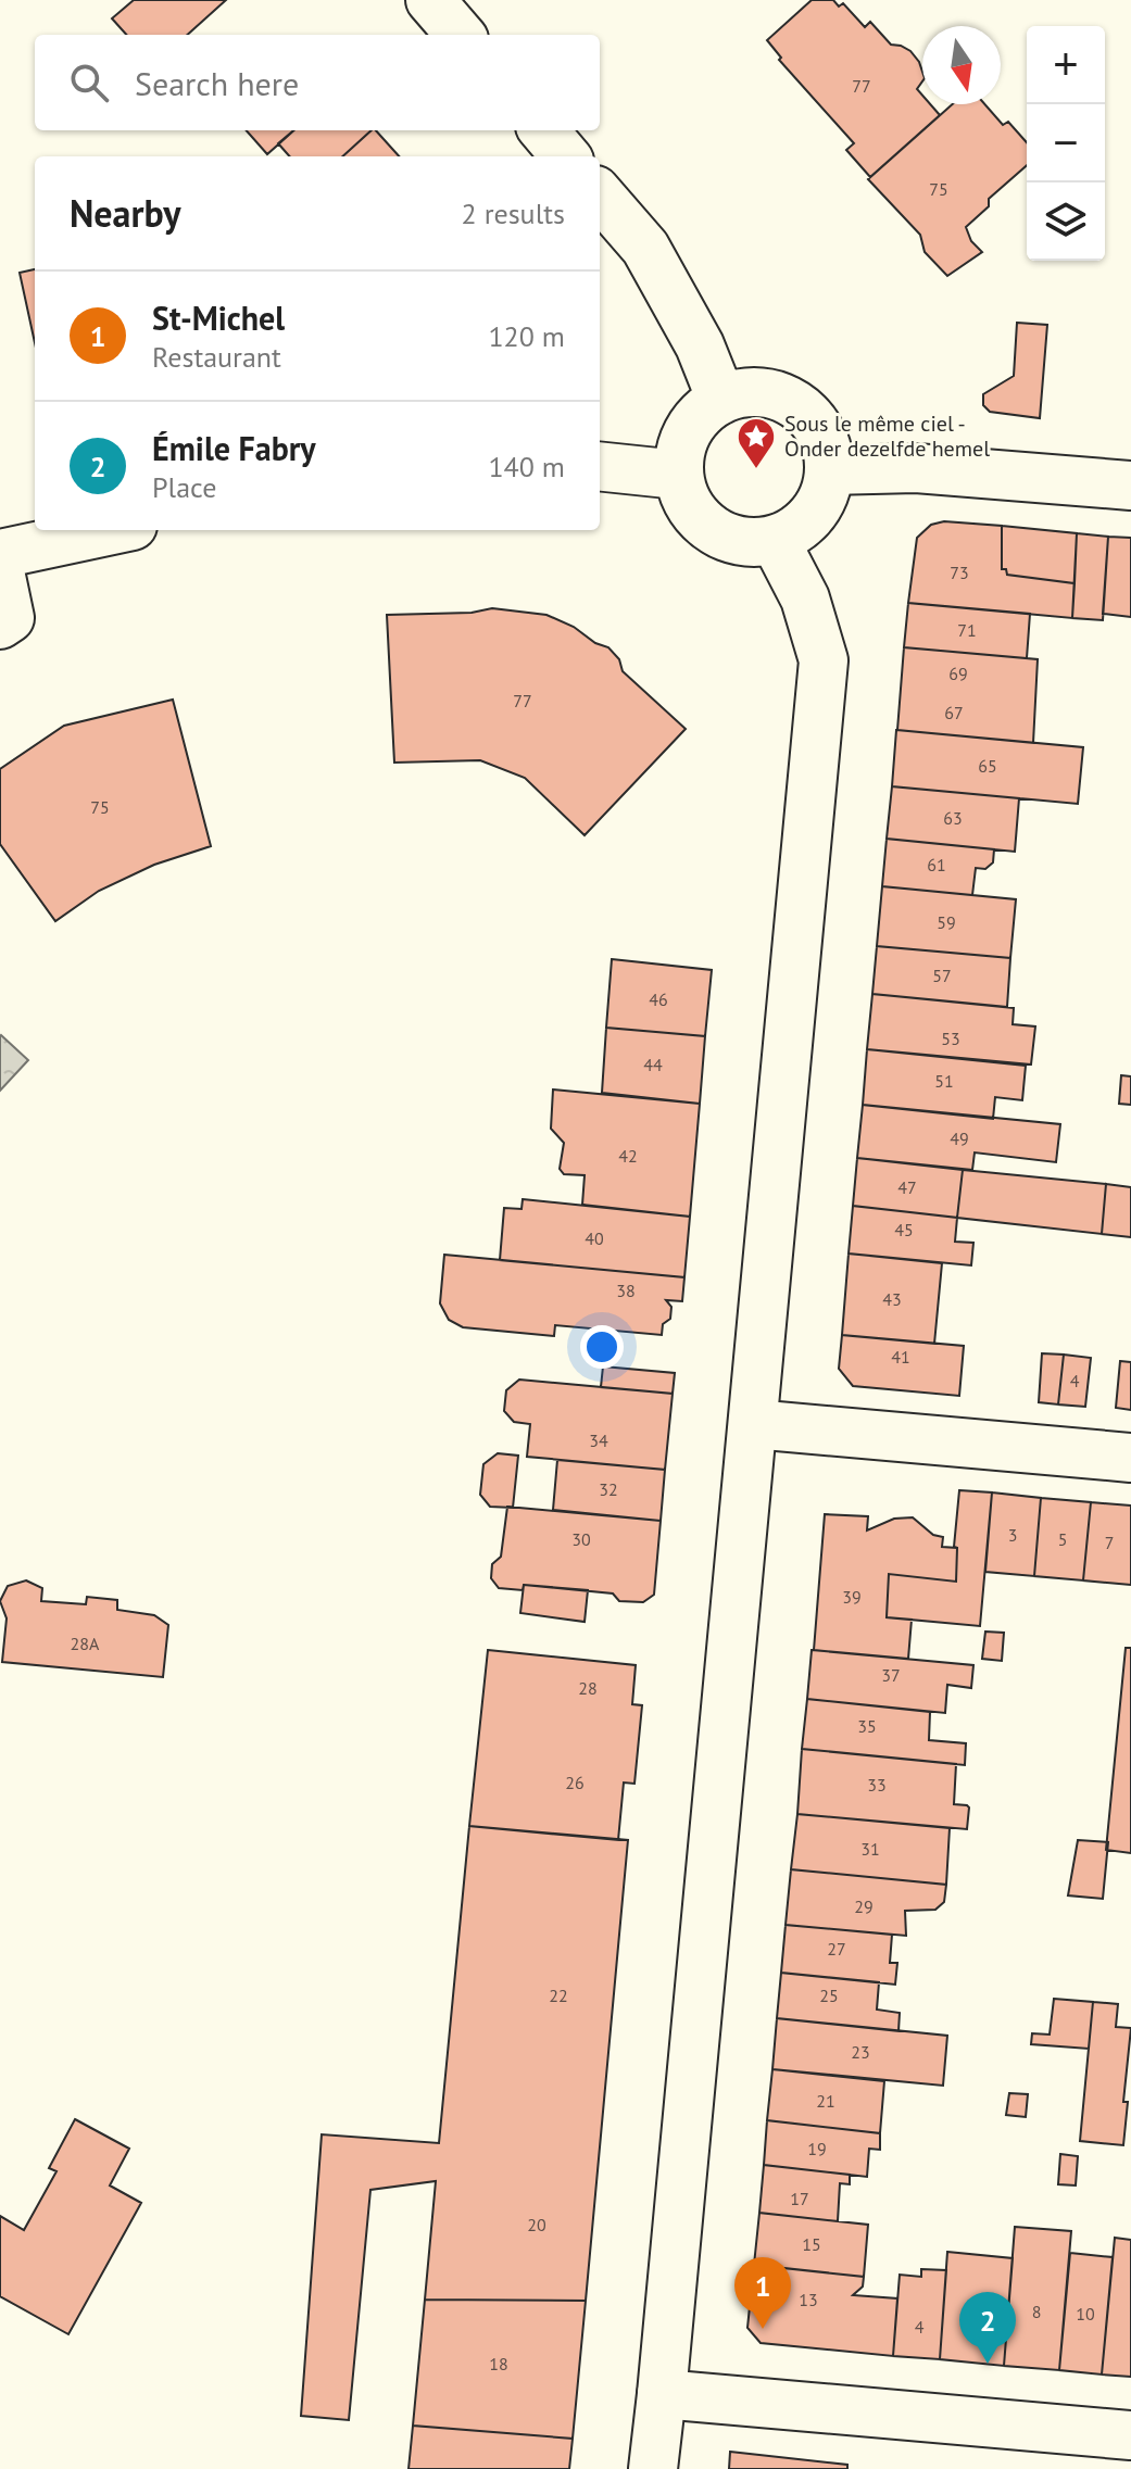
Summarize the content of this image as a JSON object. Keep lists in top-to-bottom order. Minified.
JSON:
{"places":{"place":["Sous le même ciel - Onder dezelfde hemel"]},"house_numbers":["77","75","73","71","69","77","67","65","75","63","61","59","57","46","53","44","51","49","42","47","45","40","38","43","41","4","34","32","3","30","5","7","39","28A","37","28","35","26","33","31","29","27","22","25","23","21","19","17","20","15","13","8","10","4","18"],"north":"bottom","page":{"map_buttons":["+","−"],"search":"Search here","heading":["Nearby","2 results"],"list":[{"mark":"1","name":"St-Michel","note":"Restaurant","value":"120 m"},{"mark":"2","name":"Émile Fabry","note":"Place","value":"140 m"}],"pins":["1","2"]}}
